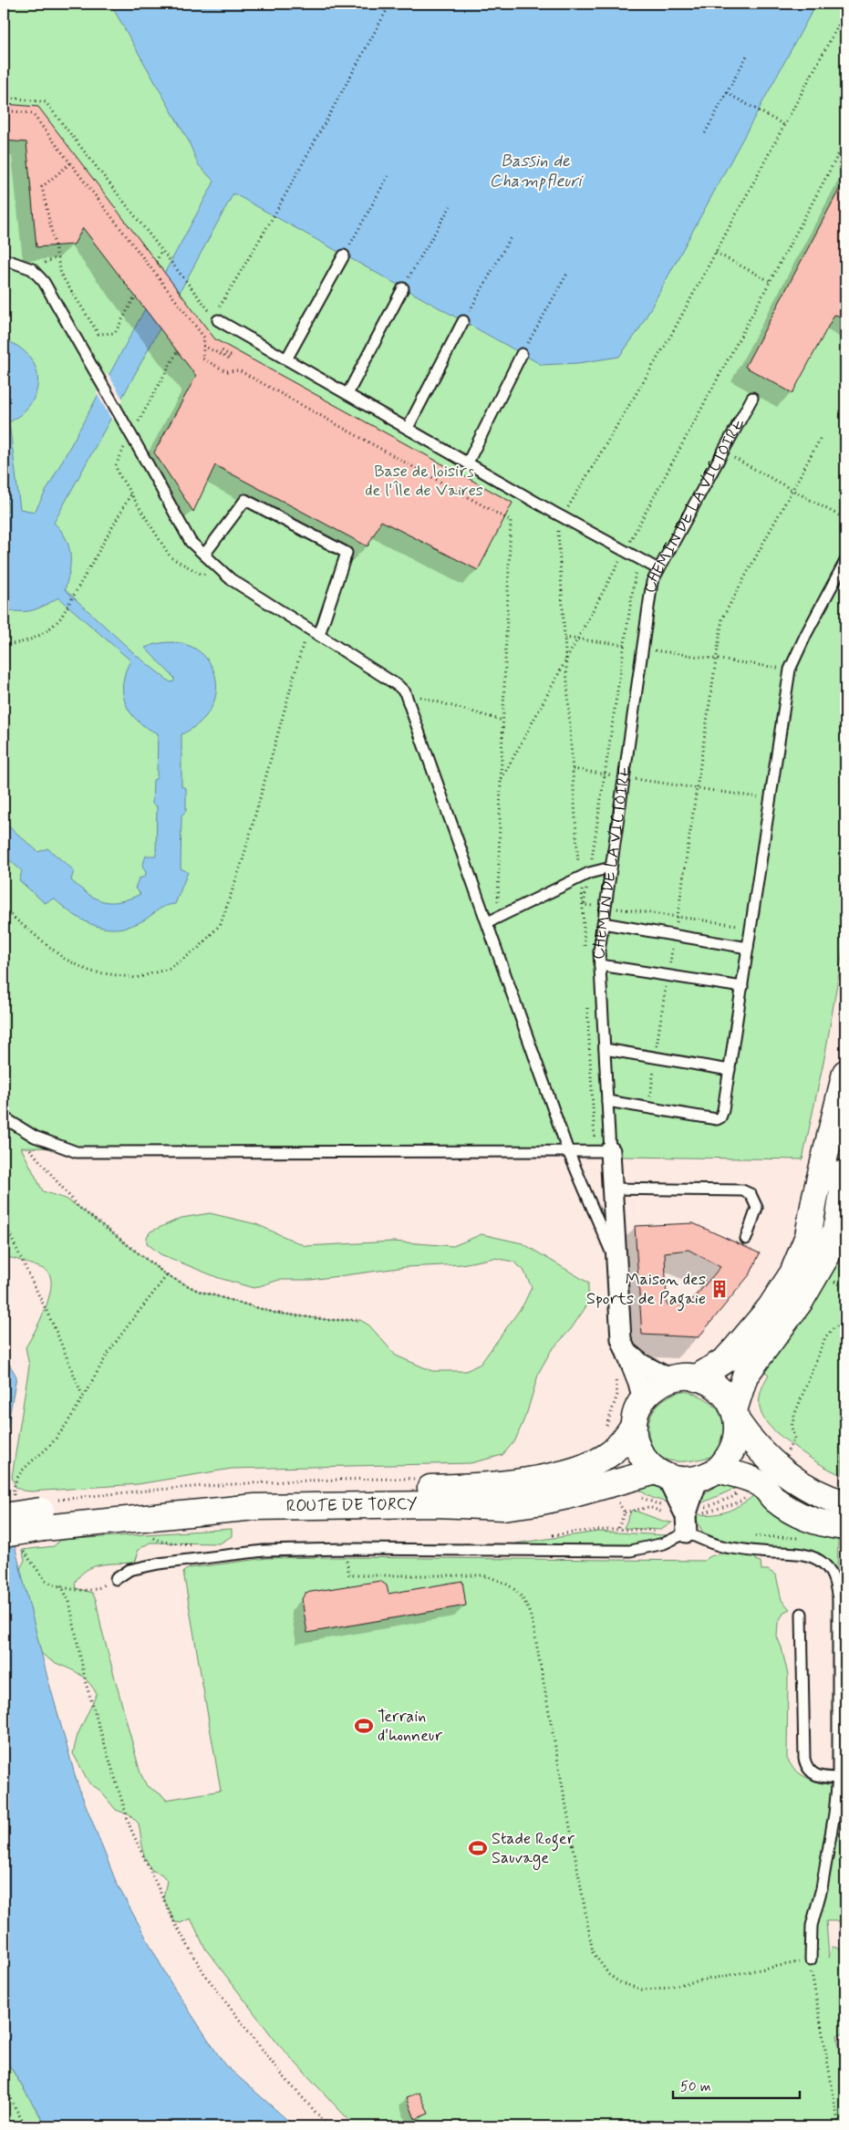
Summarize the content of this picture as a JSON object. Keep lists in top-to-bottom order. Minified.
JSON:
{"streets":{"main road":["ROUTE DE TORCY"],"street":["CHEMIN DE LA VICTOIRE"]},"crossings":[["CHEMIN DE LA VICTOIRE","ROUTE DE TORCY"]],"water":["Bassin de Champfleuri"],"parks":["Base de loisirs de l'Île de Vaires"],"places":{"building":["Maison des Sports de Pagaie"],"sports":["Terrain d'honneur","Stade Roger Sauvage"]},"scale_bar":"50 m"}
